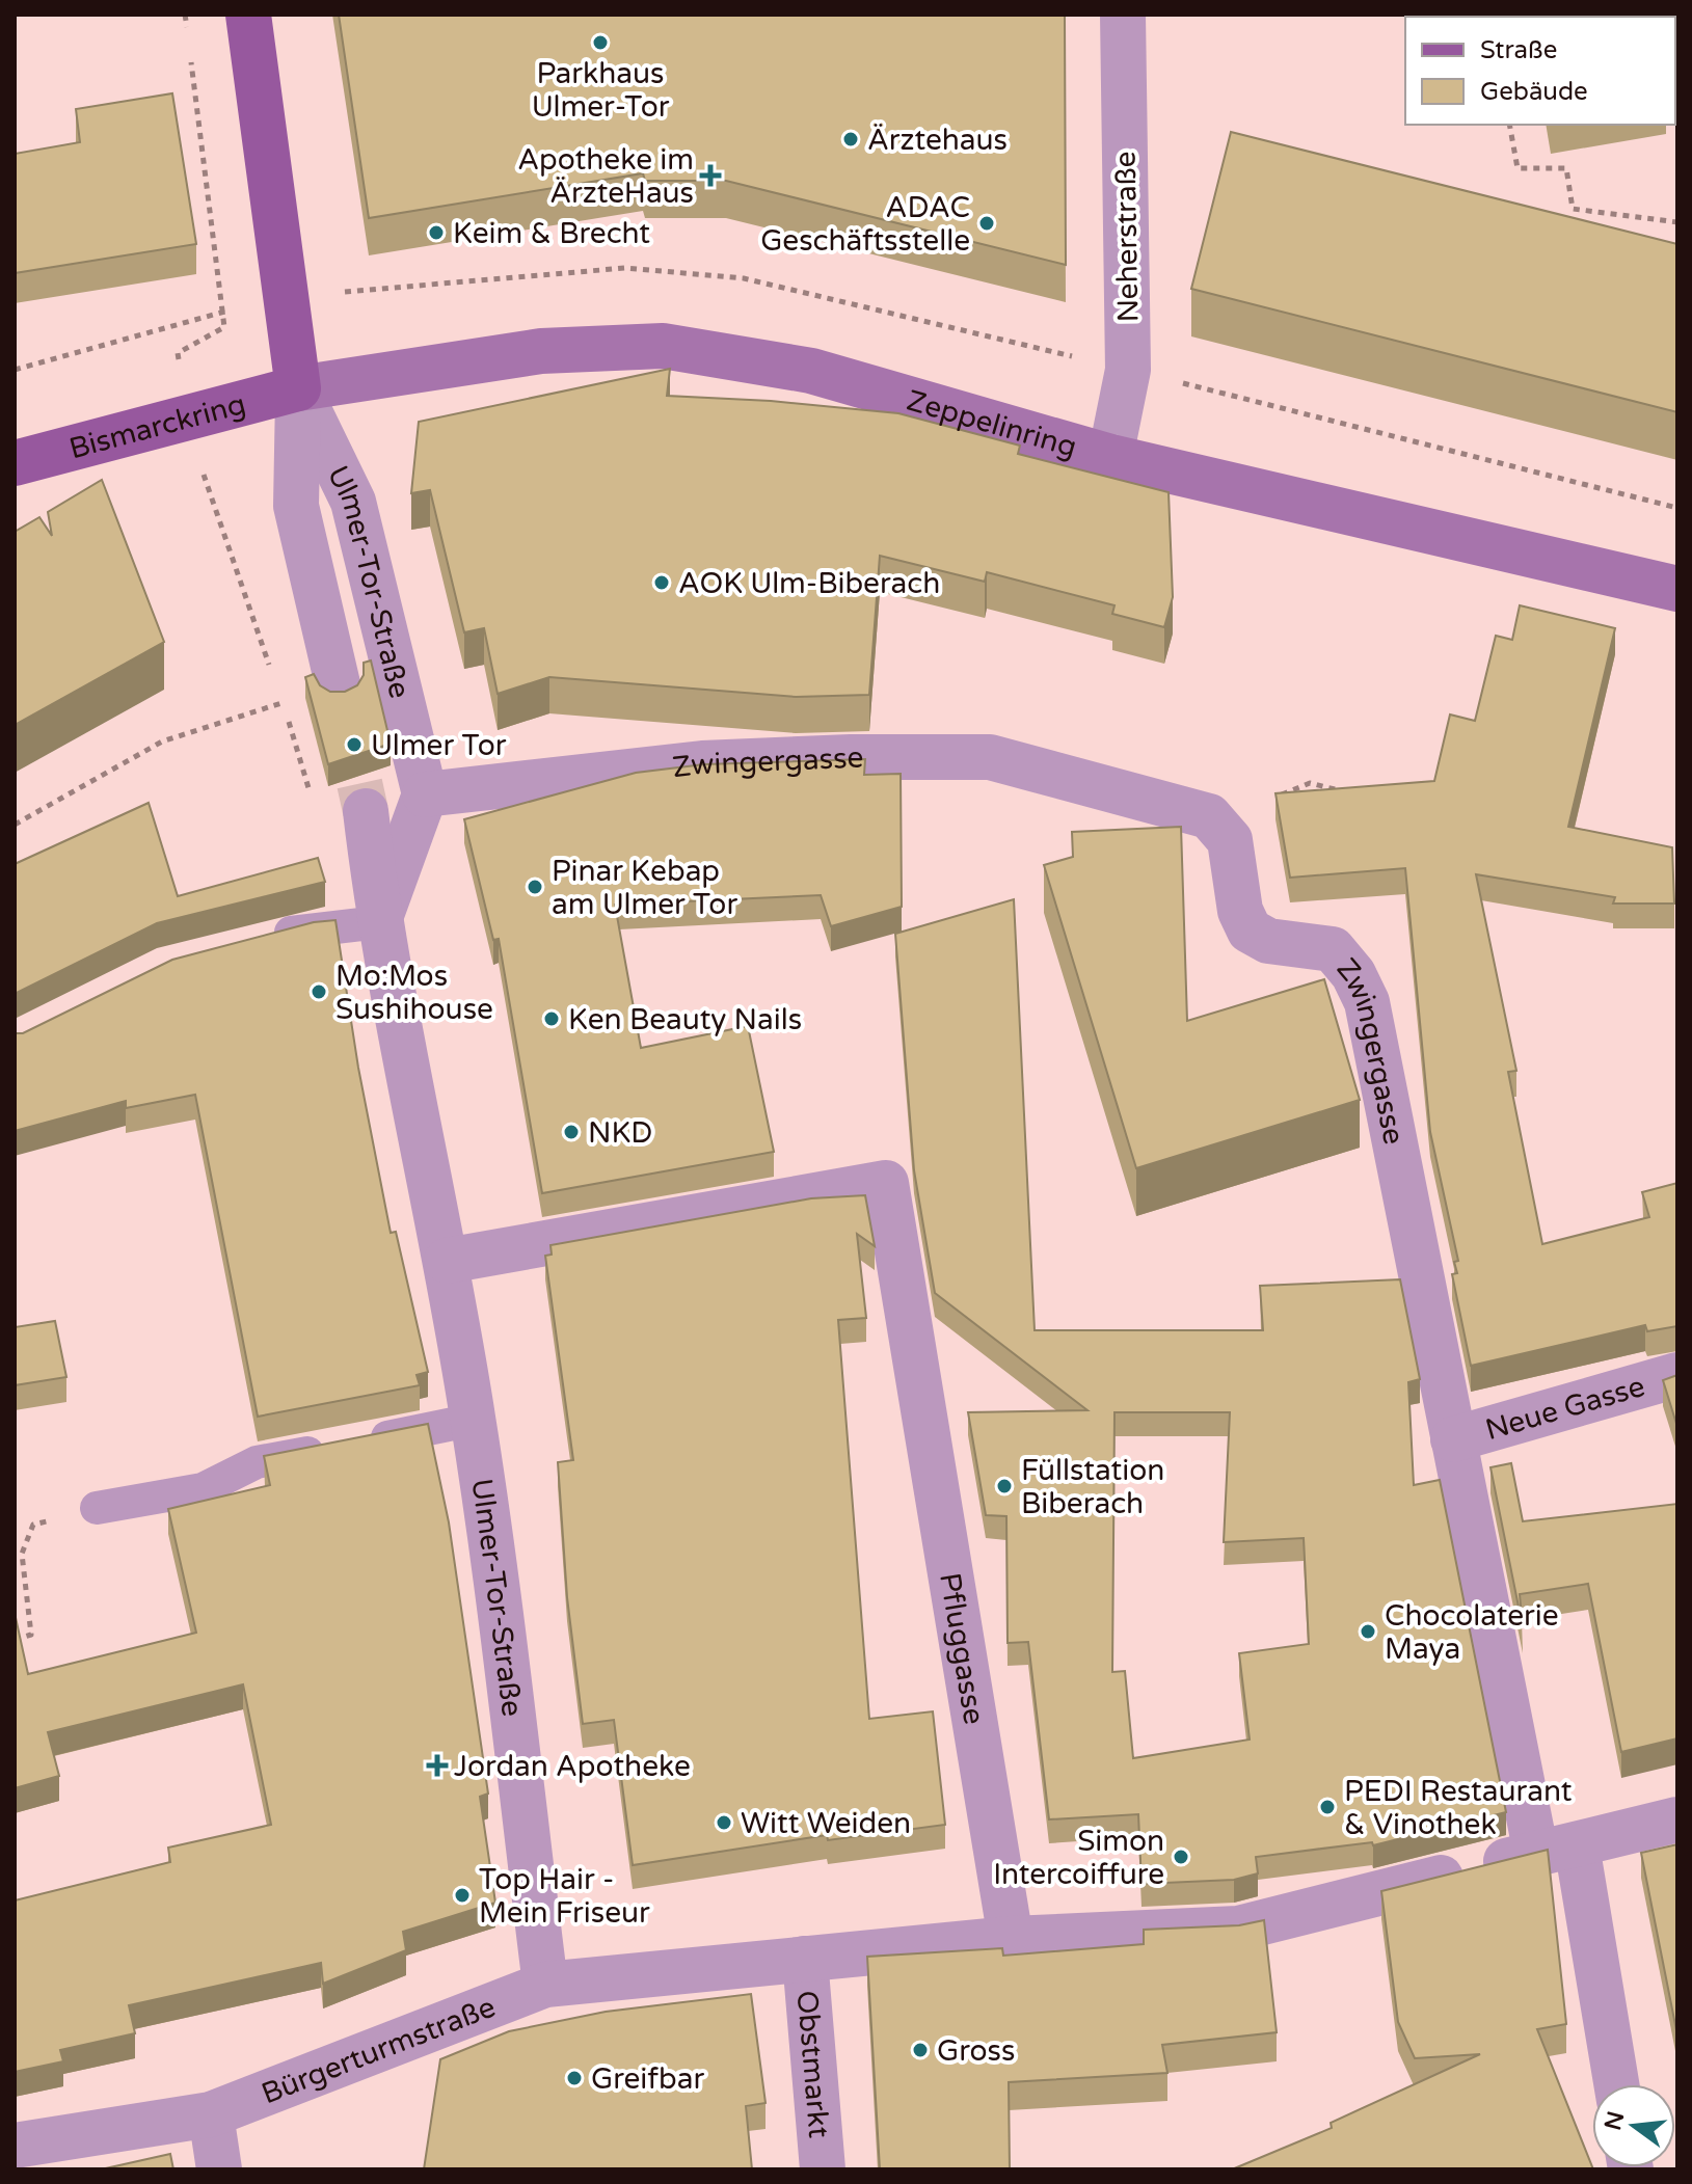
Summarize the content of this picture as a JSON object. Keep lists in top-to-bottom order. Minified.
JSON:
{"streets":{"main road":["Zeppelinring","Bismarckring","Ulmer-Tor-Straße"],"street":["Neherstraße","Zwingergasse","Neue Gasse","Pfluggasse","Bürgerturmstraße","Obstmarkt"]},"crossings":[["Neherstraße","Zeppelinring"],["Zeppelinring","Bismarckring"],["Zeppelinring","Ulmer-Tor-Straße"],["Bismarckring","Ulmer-Tor-Straße"],["Ulmer-Tor-Straße","Zwingergasse"],["Ulmer-Tor-Straße","Pfluggasse"],["Ulmer-Tor-Straße","Bürgerturmstraße"],["Zwingergasse","Neue Gasse"]],"places":{"other":["Parkhaus Ulmer-Tor","Ärztehaus","ADAC Geschäftsstelle","Keim & Brecht","AOK Ulm-Biberach","Ulmer Tor","Pinar Kebap am Ulmer Tor","Mo:Mos Sushihouse","Ken Beauty Nails","NKD","Füllstation Biberach","Chocolaterie Maya","PEDI Restaurant & Vinothek","Witt Weiden","Simon Intercoiffure","Top Hair - Mein Friseur","Gross","Greifbar"],"health":["Apotheke im ÄrzteHaus","Jordan Apotheke"]},"legend":["Straße","Gebäude"],"north":"left"}
